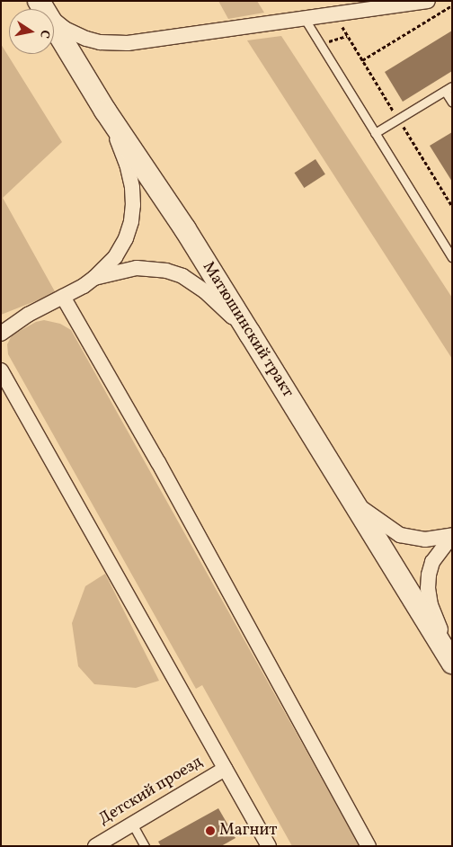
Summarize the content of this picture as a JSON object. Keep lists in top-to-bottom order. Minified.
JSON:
{"streets":{"main road":["Матюшинский тракт"],"street":["Детский проезд"]},"places":["Магнит"],"north":"right"}
